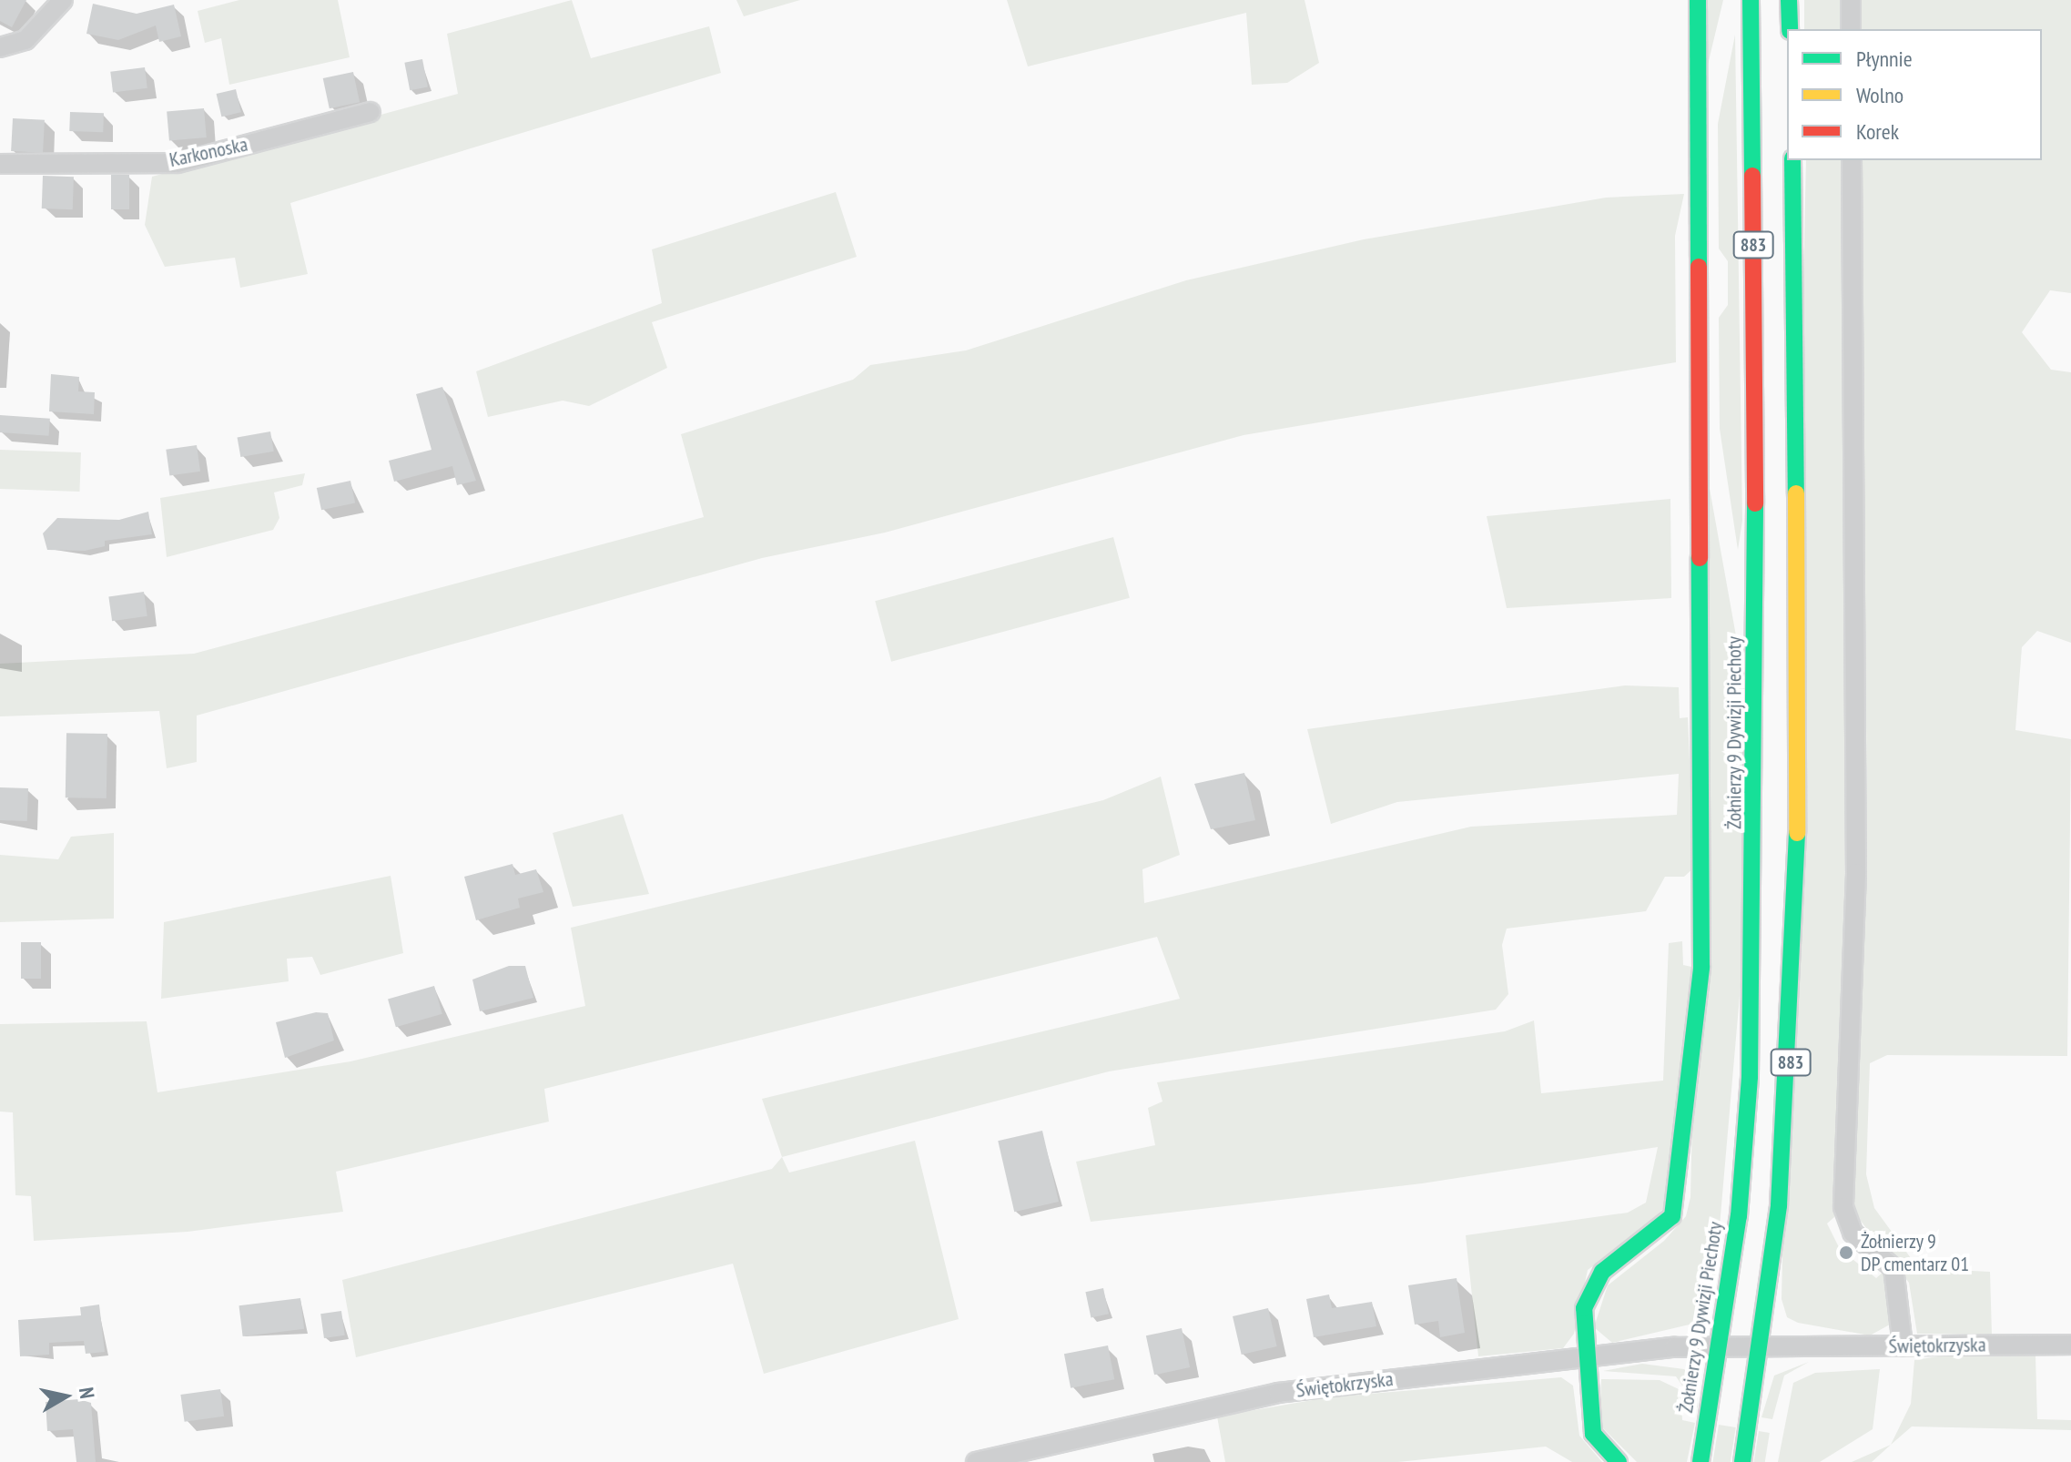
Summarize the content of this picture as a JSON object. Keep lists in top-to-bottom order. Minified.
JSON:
{"streets":{"main road":["883","Żołnierzy 9 Dywizji Piechoty"],"street":["Karkonoska","Świętokrzyska"]},"crossings":[["883","Świętokrzyska"],["Żołnierzy 9 Dywizji Piechoty","Świętokrzyska"]],"places":["Żołnierzy 9 DP cmentarz 01"],"legend":["Płynnie","Wolno","Korek"],"north":"right"}
